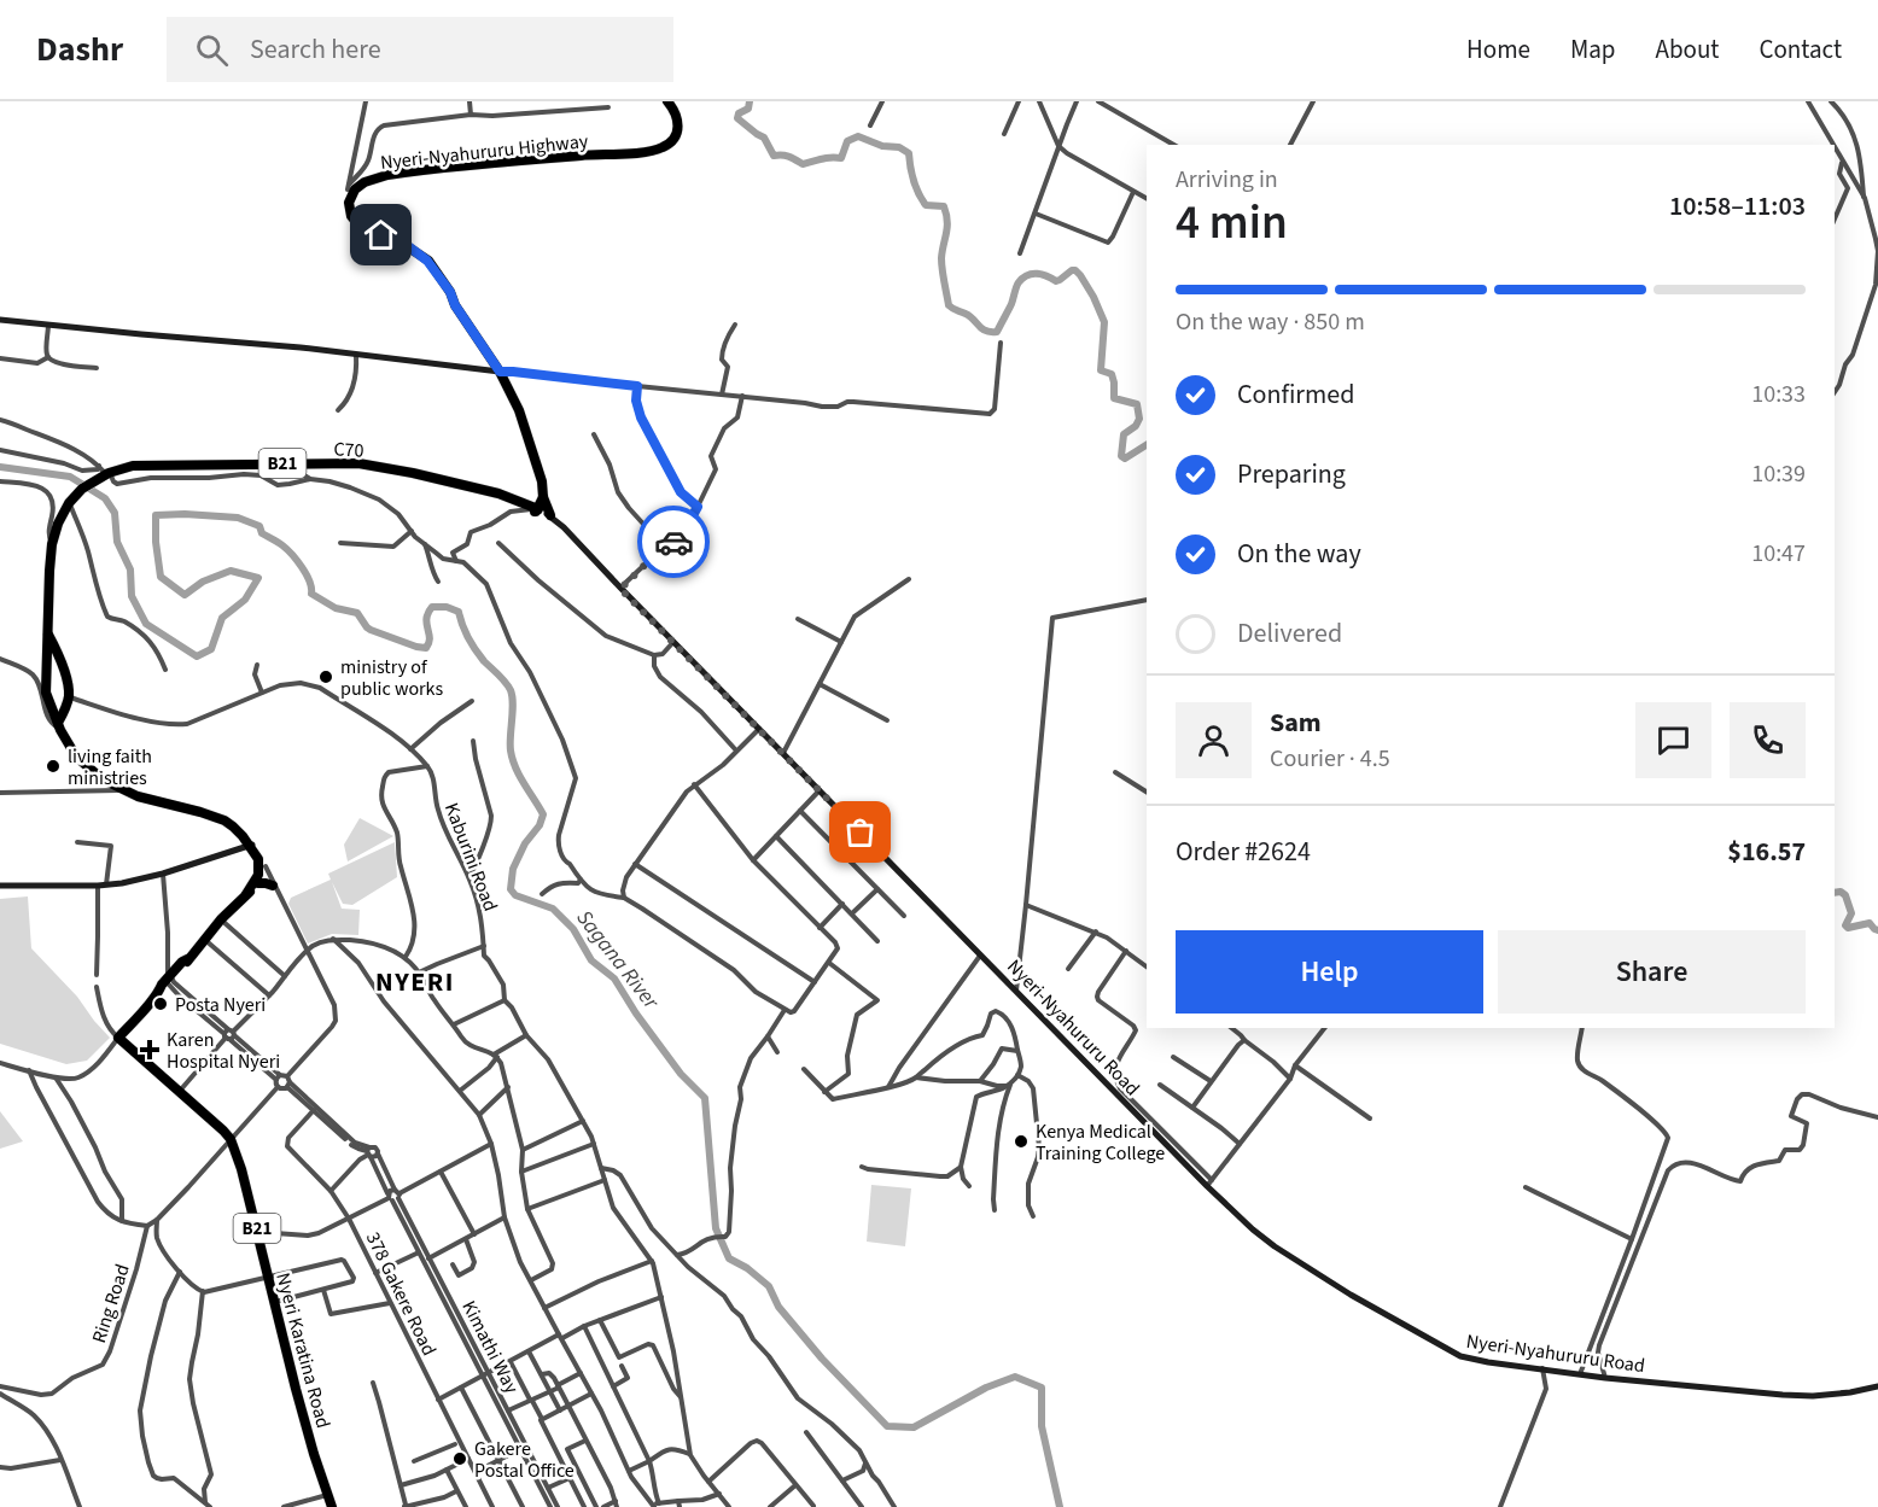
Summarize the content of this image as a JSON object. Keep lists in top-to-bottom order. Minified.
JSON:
{"streets":{"highway":["Nyeri-Nyahururu Highway","C70","B21","Nyeri Karatina Road"],"main road":["Nyeri-Nyahururu Road"],"street":["Kaburini Road","378 Gakere Road","Ring Road","Kimathi Way"]},"crossings":[["Nyeri-Nyahururu Highway","Nyeri-Nyahururu Road"],["C70","B21"],["C70","Nyeri-Nyahururu Road"]],"districts":["NYERI"],"water":["Sagana River"],"places":{"other":["ministry of public works","living faith ministries","Posta Nyeri","Kenya Medical Training College","Gakere Postal Office"],"health":["Karen Hospital Nyeri"]},"page":{"header":"Dashr","search":"Search here","nav":["Home","Map","About","Contact"],"heading":["4 min","Arriving in","10:58–11:03"],"panel":["Sam","Courier · 4.5","Order #2624","$16.57"],"bar":"On the way · 850 m","list":[["Confirmed","10:33"],["Preparing","10:39"],["On the way","10:47"],"Delivered"],"buttons":["Help","Share"]}}
